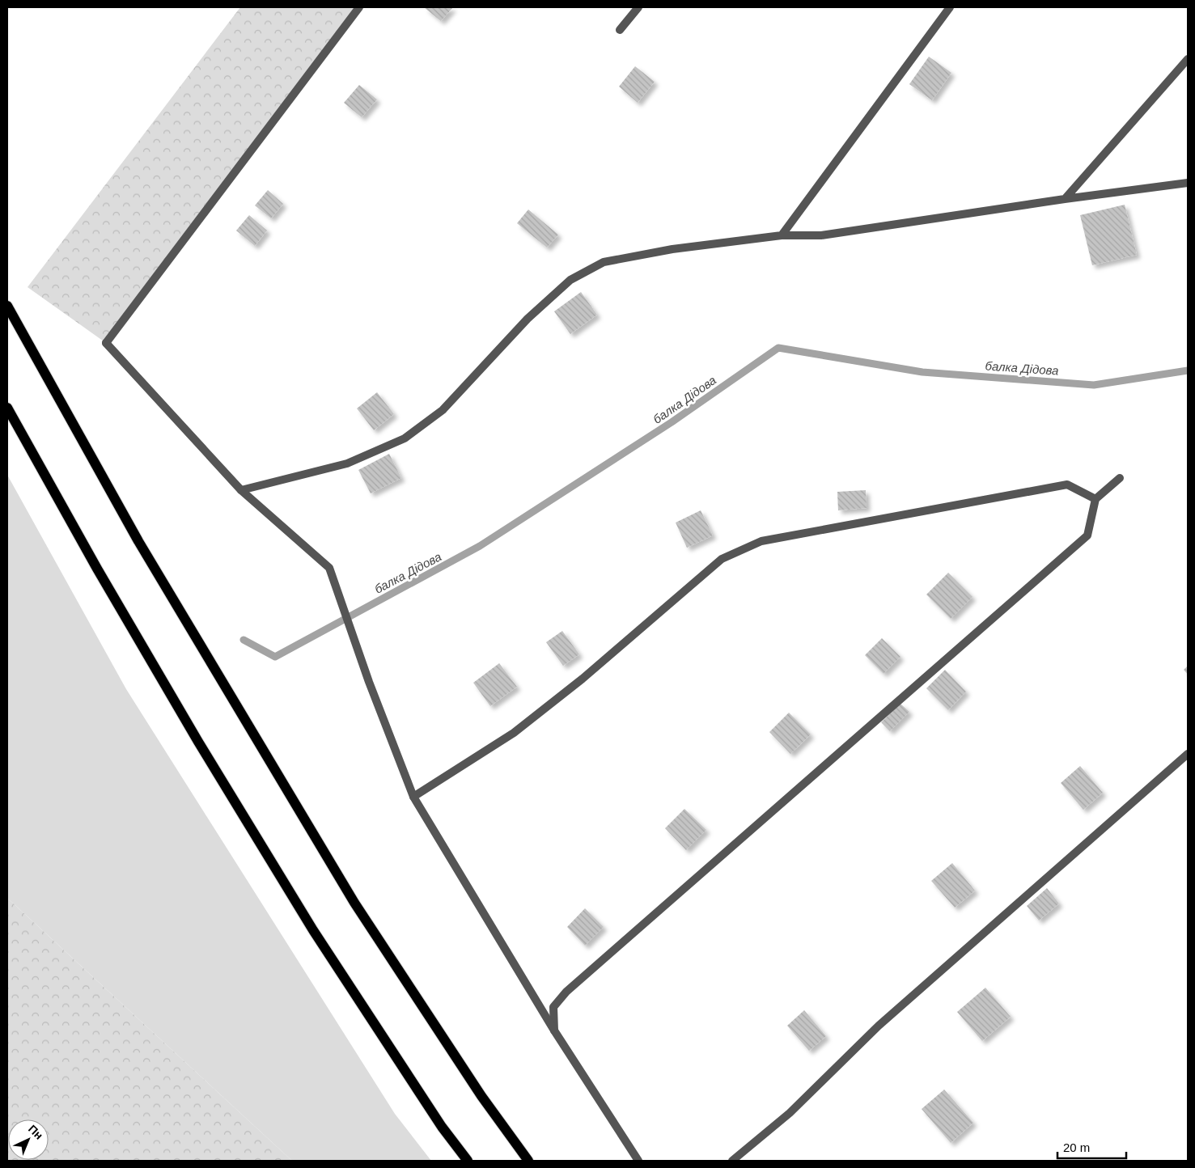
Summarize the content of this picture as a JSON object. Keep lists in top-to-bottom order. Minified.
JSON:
{"water":["балка Дідова"],"scale_bar":"20 m","north":"top right"}
